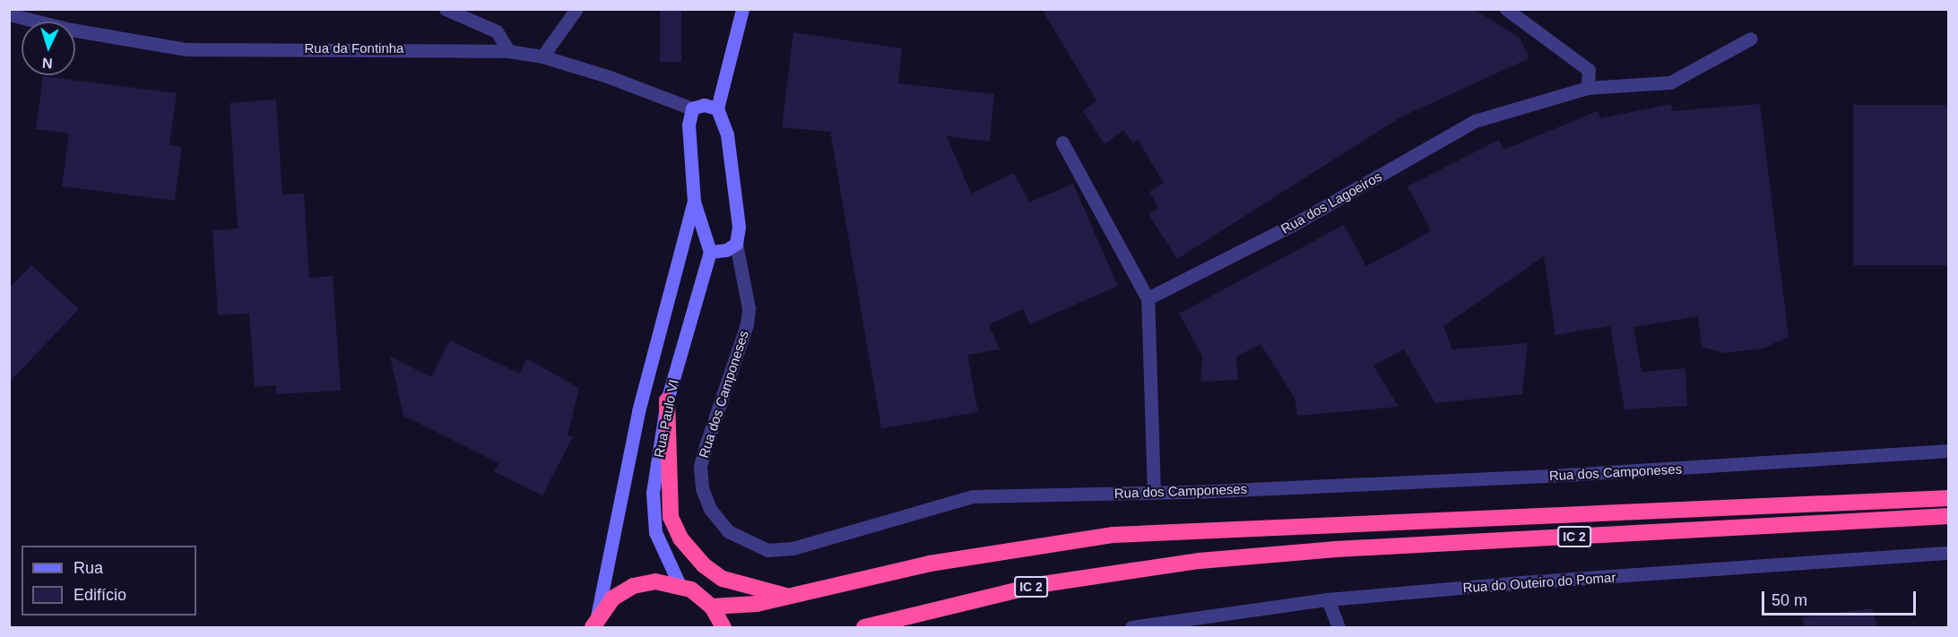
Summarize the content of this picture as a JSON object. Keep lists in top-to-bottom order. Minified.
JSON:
{"streets":{"highway":["IC 2"],"main road":["Rua Paulo VI"],"street":["Rua da Fontinha","Rua dos Lagoeiros","Rua dos Camponeses","Rua do Outeiro do Pomar"]},"legend":["Rua","Edifício"],"scale_bar":"50 m","north":"bottom"}
